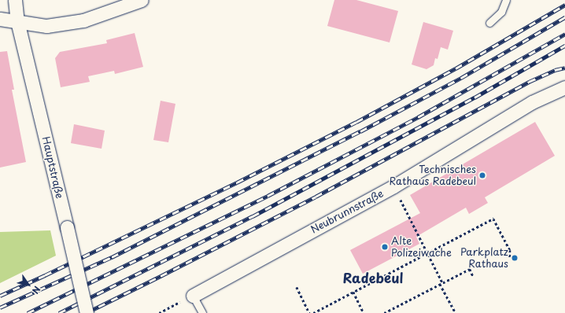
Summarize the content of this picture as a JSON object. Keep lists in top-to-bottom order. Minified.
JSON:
{"streets":{"street":["Hauptstraße","Neubrunnstraße"]},"districts":["Radebeul"],"places":["Technisches Rathaus Radebeul","Alte Polizeiwache","Parkplatz Rathaus"],"north":"bottom right"}
